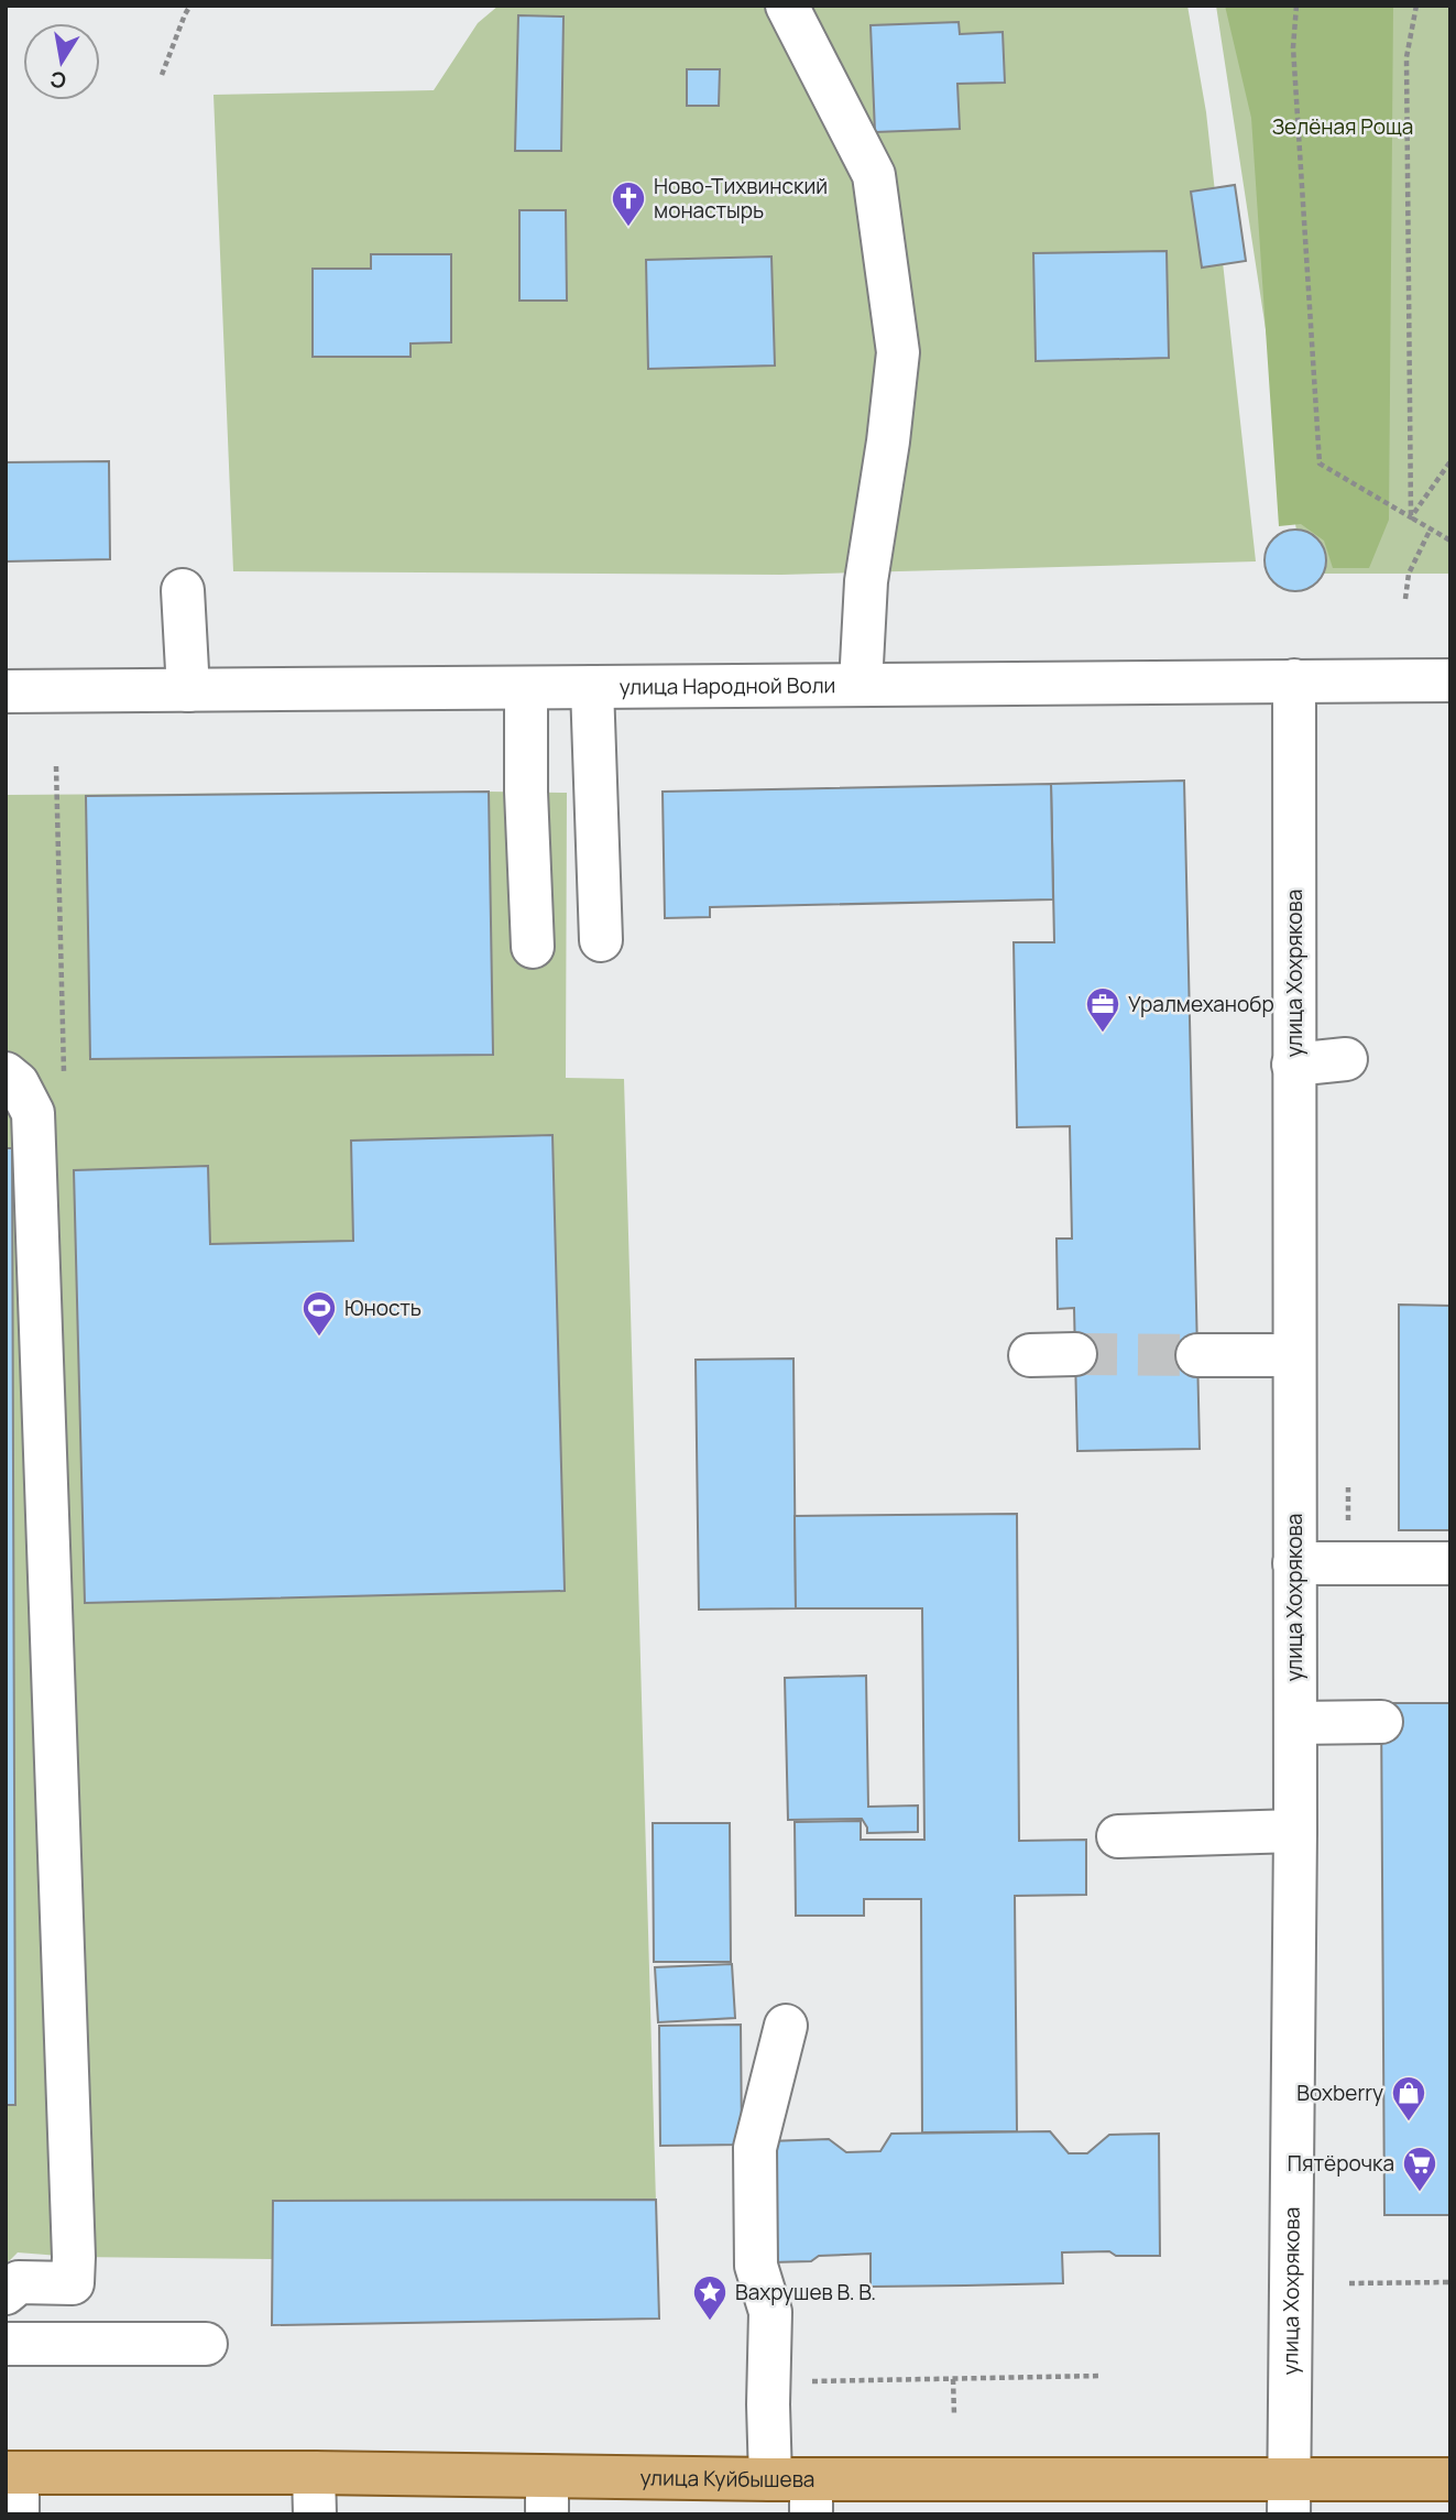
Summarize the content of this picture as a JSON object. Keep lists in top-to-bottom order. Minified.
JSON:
{"streets":{"main road":["улица Куйбышева"],"street":["улица Народной Воли","улица Хохрякова"]},"crossings":[["улица Народной Воли","улица Хохрякова"],["улица Хохрякова","улица Куйбышева"]],"parks":["Зелёная Роща"],"places":{"church":["Ново-Тихвинский монастырь"],"office":["Уралмеханобр"],"sports":["Юность"],"shop":["Boxberry"],"supermarket":["Пятёрочка"],"place":["Вахрушев В. В."]},"north":"bottom"}
